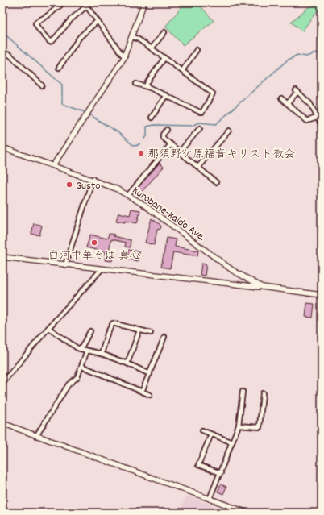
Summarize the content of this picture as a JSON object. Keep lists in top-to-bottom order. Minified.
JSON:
{"streets":{"street":["Kurobane-kaido Ave."]},"places":["那須野ケ原福音キリスト教会","Gusto","白河中華そば 真心"]}
